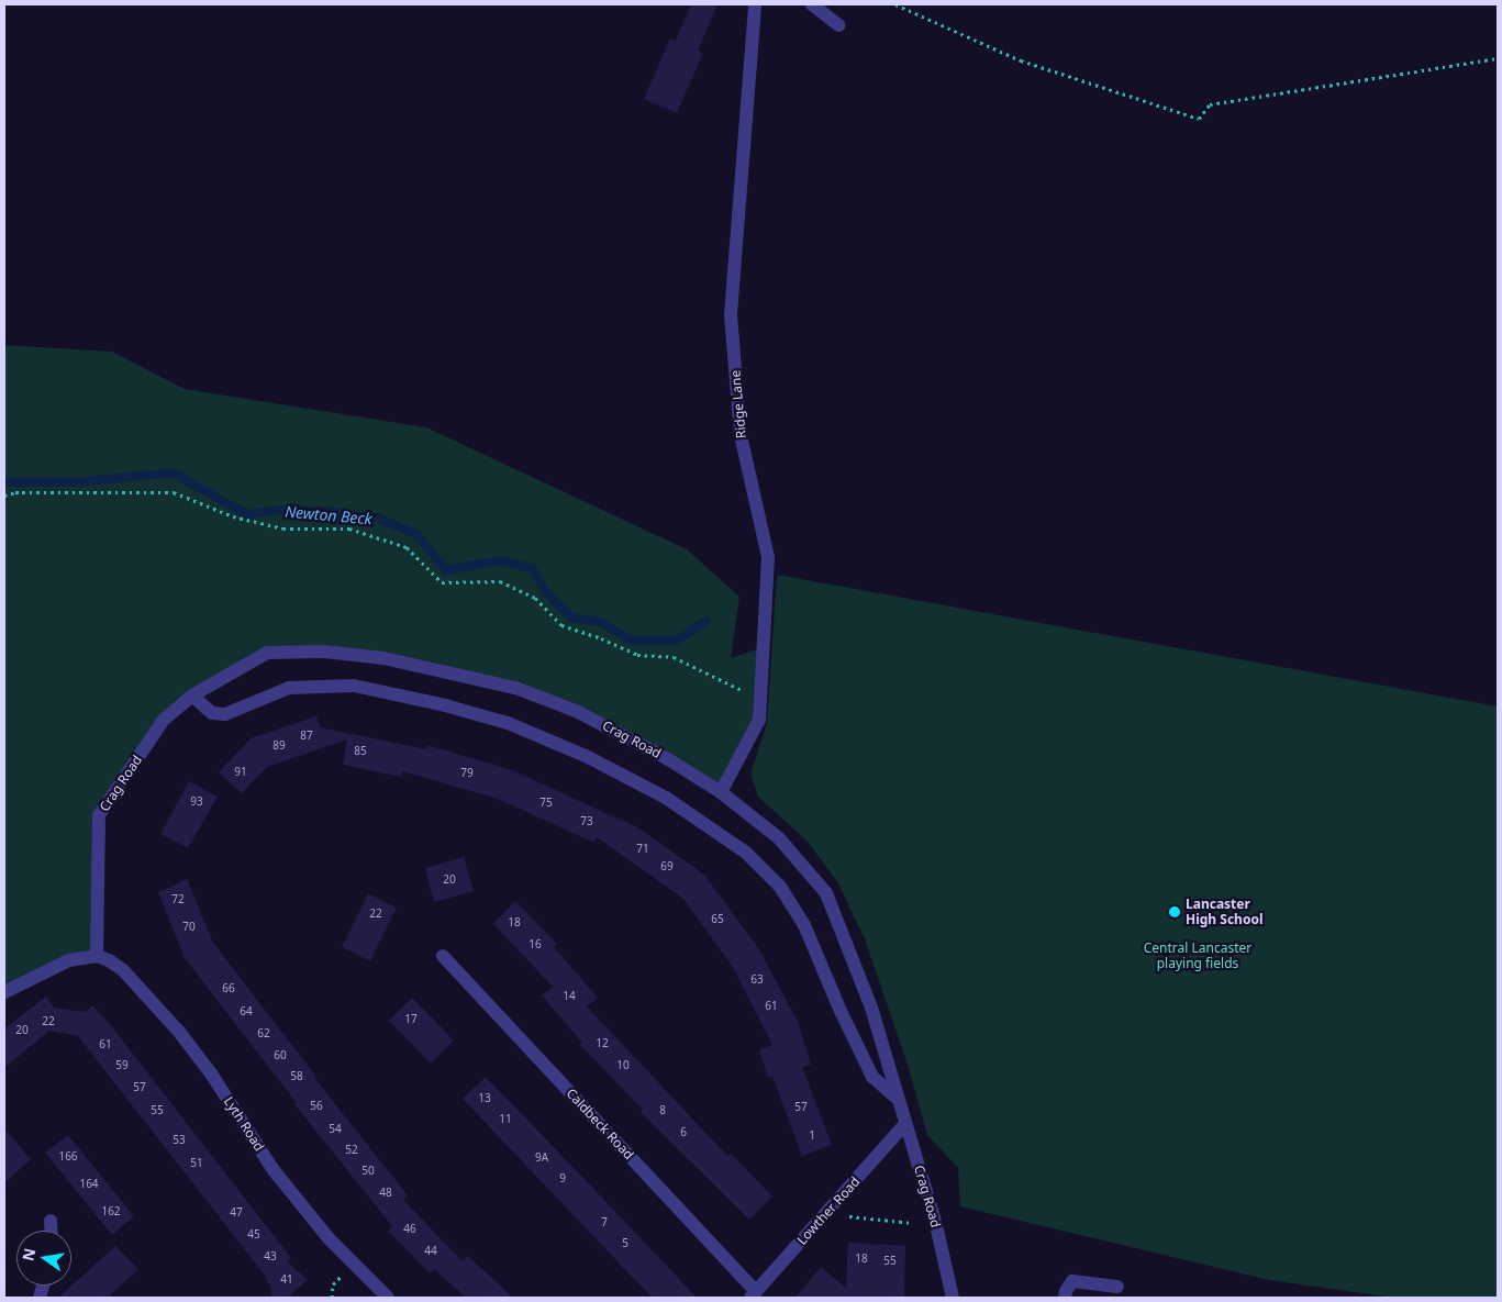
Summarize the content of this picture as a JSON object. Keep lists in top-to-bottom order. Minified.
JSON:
{"streets":{"street":["Ridge Lane","Crag Road","Lyth Road","Caldbeck Road","Lowther Road"]},"crossings":[["Ridge Lane","Crag Road"],["Crag Road","Lyth Road"],["Crag Road","Lowther Road"],["Caldbeck Road","Lowther Road"]],"water":["Newton Beck"],"parks":["Central Lancaster playing fields"],"places":["Lancaster High School"],"house_numbers":["87","89","85","91","79","93","75","73","71","69","20","72","22","65","18","70","16","63","66","14","61","64","17","22","20","62","12","61","60","59","10","58","57","13","56","57","55","8","11","54","6","1","53","52","166","9A","51","50","9","164","48","162","47","7","46","45","5","44","43","18","55","41"],"north":"left"}
